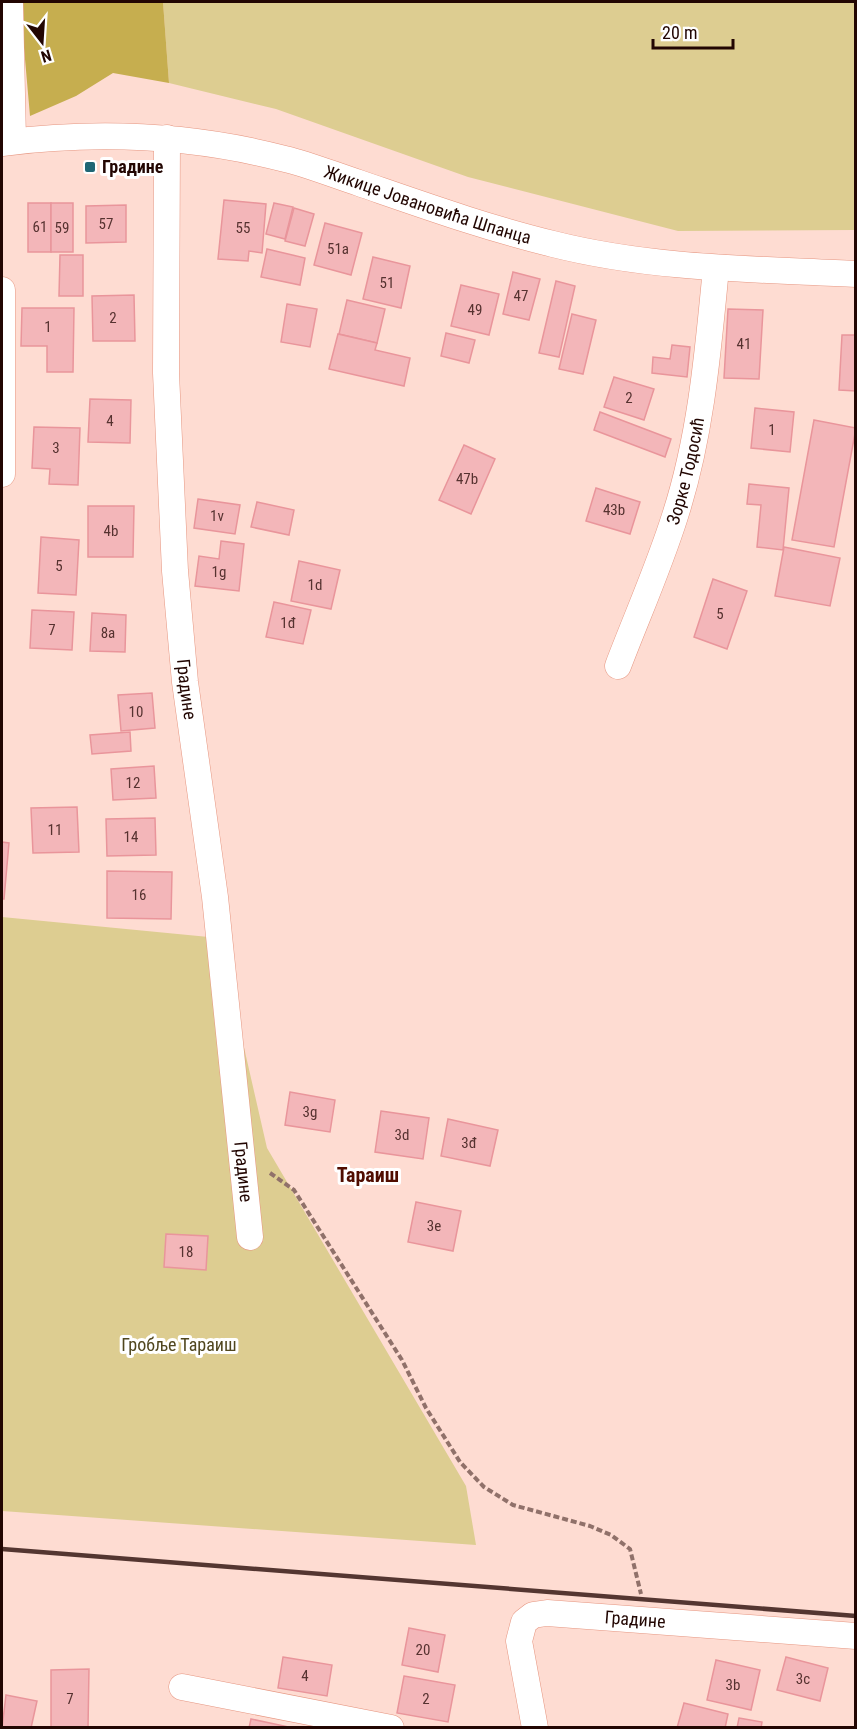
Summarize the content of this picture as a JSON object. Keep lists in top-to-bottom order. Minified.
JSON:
{"streets":{"street":["Жикице Јовановића Шпанца","Зорке Тодосић","Градине"]},"crossings":[["Жикице Јовановића Шпанца","Зорке Тодосић"],["Жикице Јовановића Шпанца","Градине"]],"districts":["Тараиш"],"parks":["Гробље Тараиш"],"places":{"transit":["Градине"]},"house_numbers":["57","61","59","55","51a","51","47","49","2","1","41","2","4","1","3","47b","43b","1v","4b","5","1g","1d","5","1đ","7","8a","10","12","11","14","16","3g","3d","3đ","3e","18","20","4","3c","3b","7","2"],"scale_bar":"20 m","north":"bottom"}
